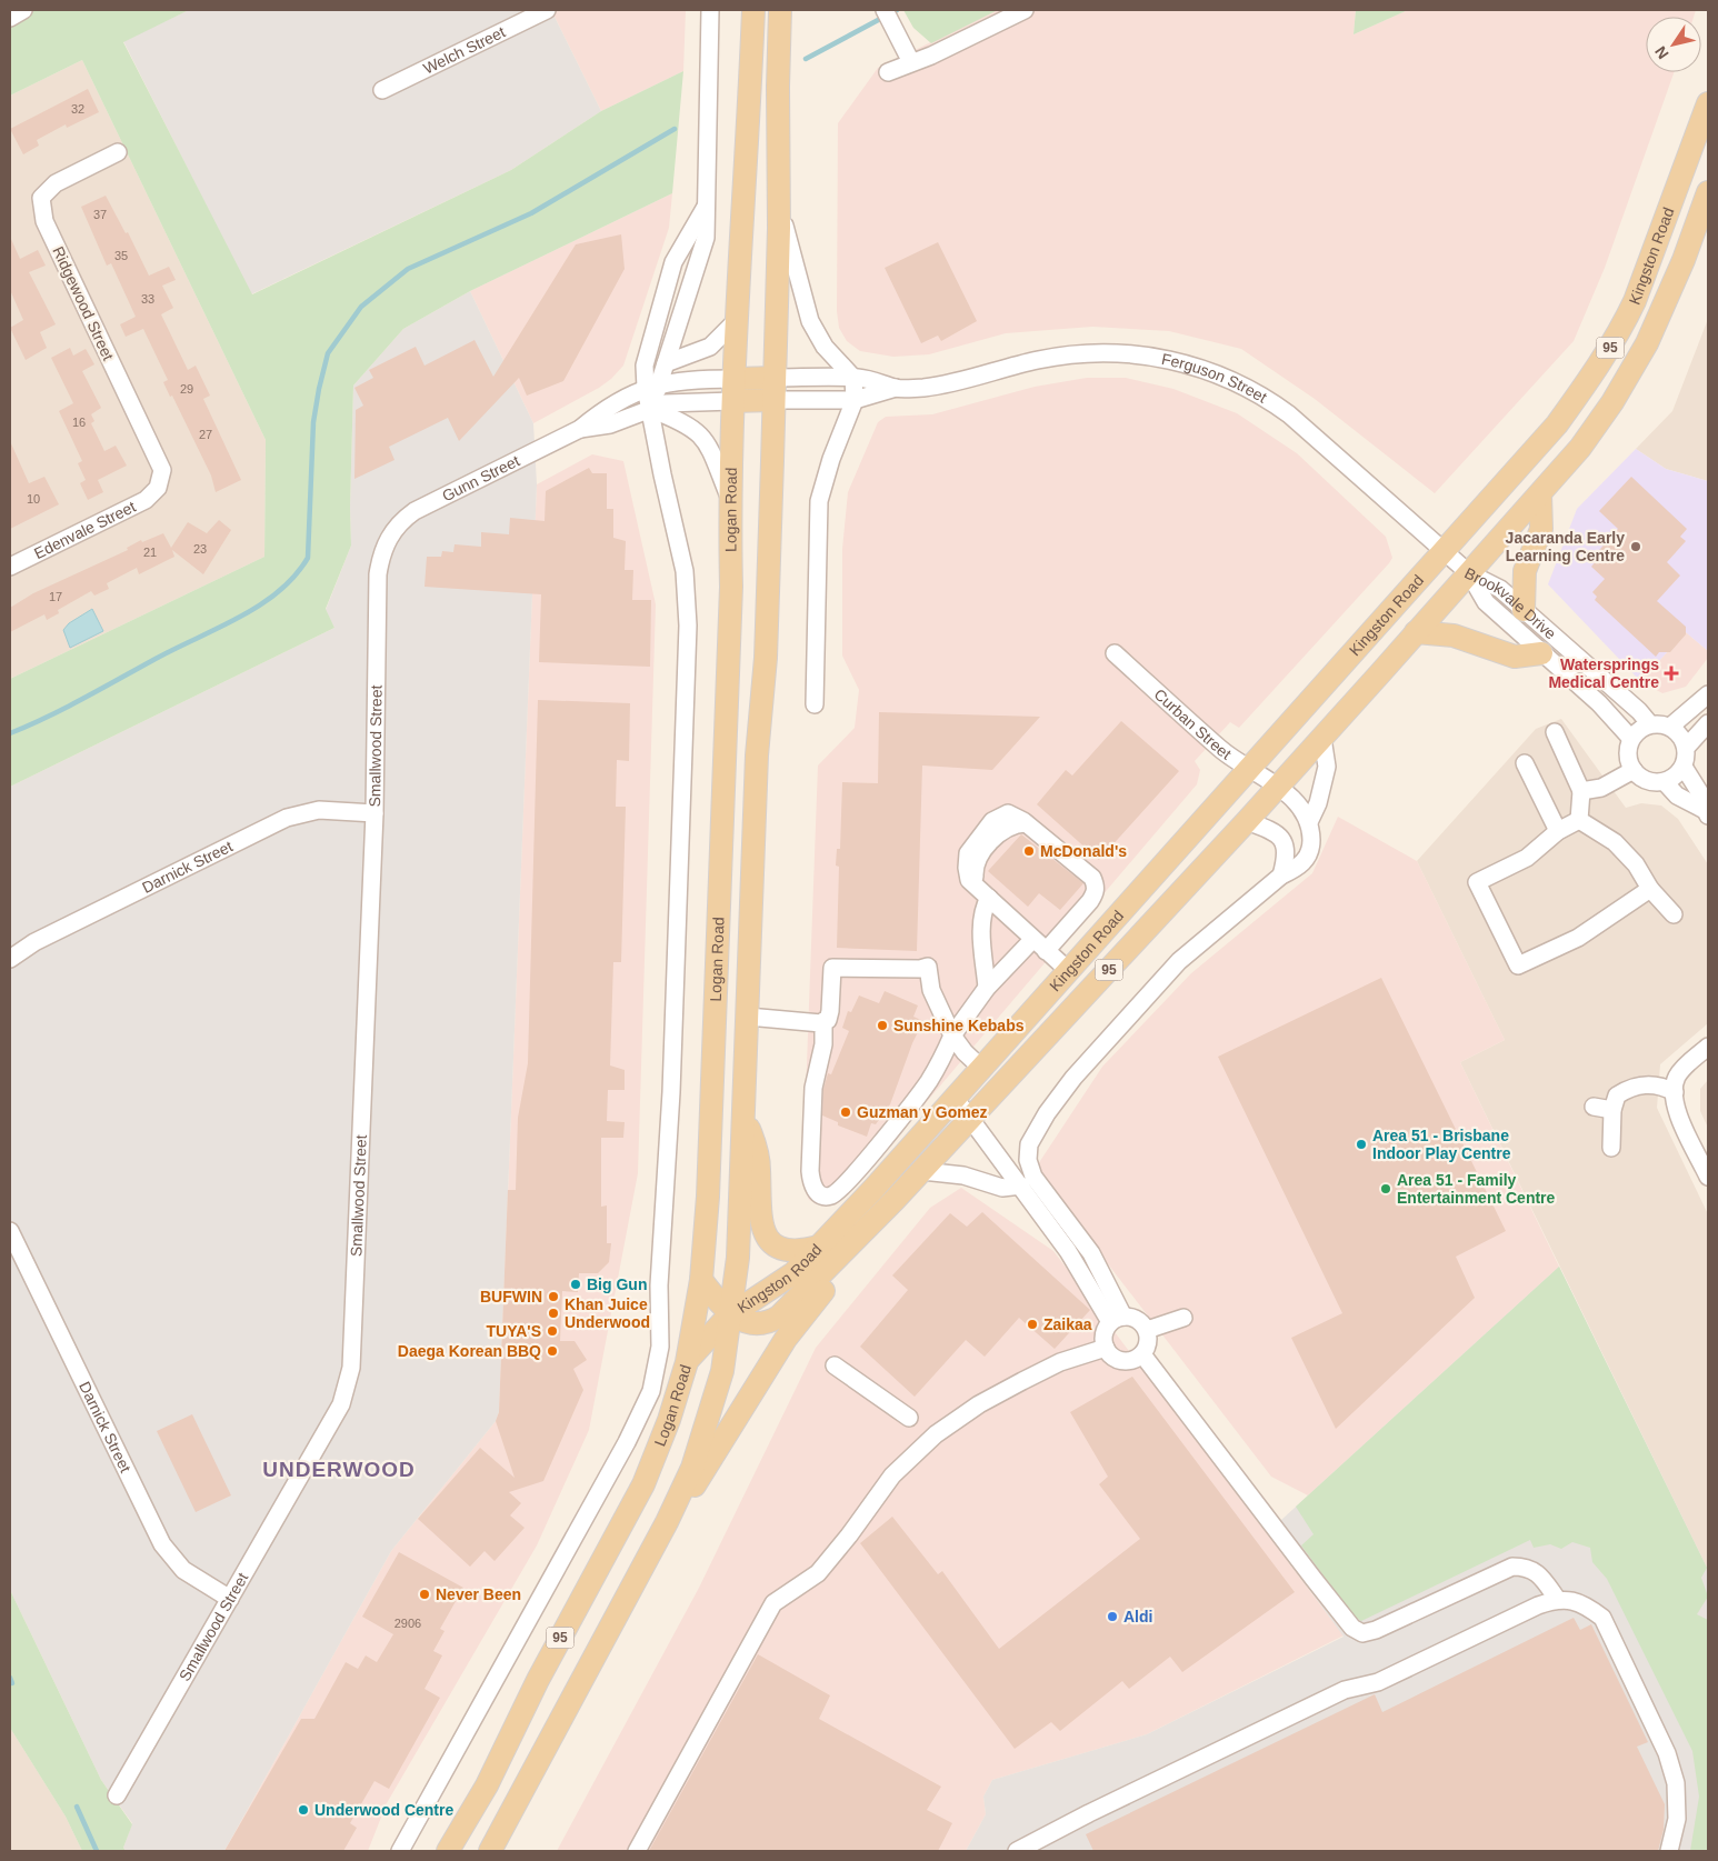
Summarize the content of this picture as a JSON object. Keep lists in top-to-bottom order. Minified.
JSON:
{"streets":{"main road":["Kingston Road","95","Logan Road"],"street":["Welch Street","Ridgewood Street","Ferguson Street","Gunn Street","Edenvale Street","Brookvale Drive","Curban Street","Smallwood Street","Darnick Street"]},"crossings":[["Kingston Road","95"],["Kingston Road","Ferguson Street"],["Kingston Road","Logan Road"],["Kingston Road","Brookvale Drive"],["Kingston Road","Curban Street"],["Ridgewood Street","Edenvale Street"],["95","Logan Road"],["Ferguson Street","Logan Road"],["Ferguson Street","Brookvale Drive"],["Gunn Street","Logan Road"],["Gunn Street","Smallwood Street"],["Smallwood Street","Darnick Street"]],"districts":["UNDERWOOD"],"places":{"other":["Jacaranda Early Learning Centre","McDonald's","Sunshine Kebabs","Guzman y Gomez","Area 51 - Brisbane Indoor Play Centre","Area 51 - Family Entertainment Centre","Big Gun","BUFWIN","Khan Juice Underwood","Zaikaa","TUYA'S","Daega Korean BBQ","Never Been","Aldi","Underwood Centre"],"health":["Watersprings Medical Centre"]},"house_numbers":["32","37","35","33","29","16","27","10","23","21","17","2906"],"north":"bottom left"}
